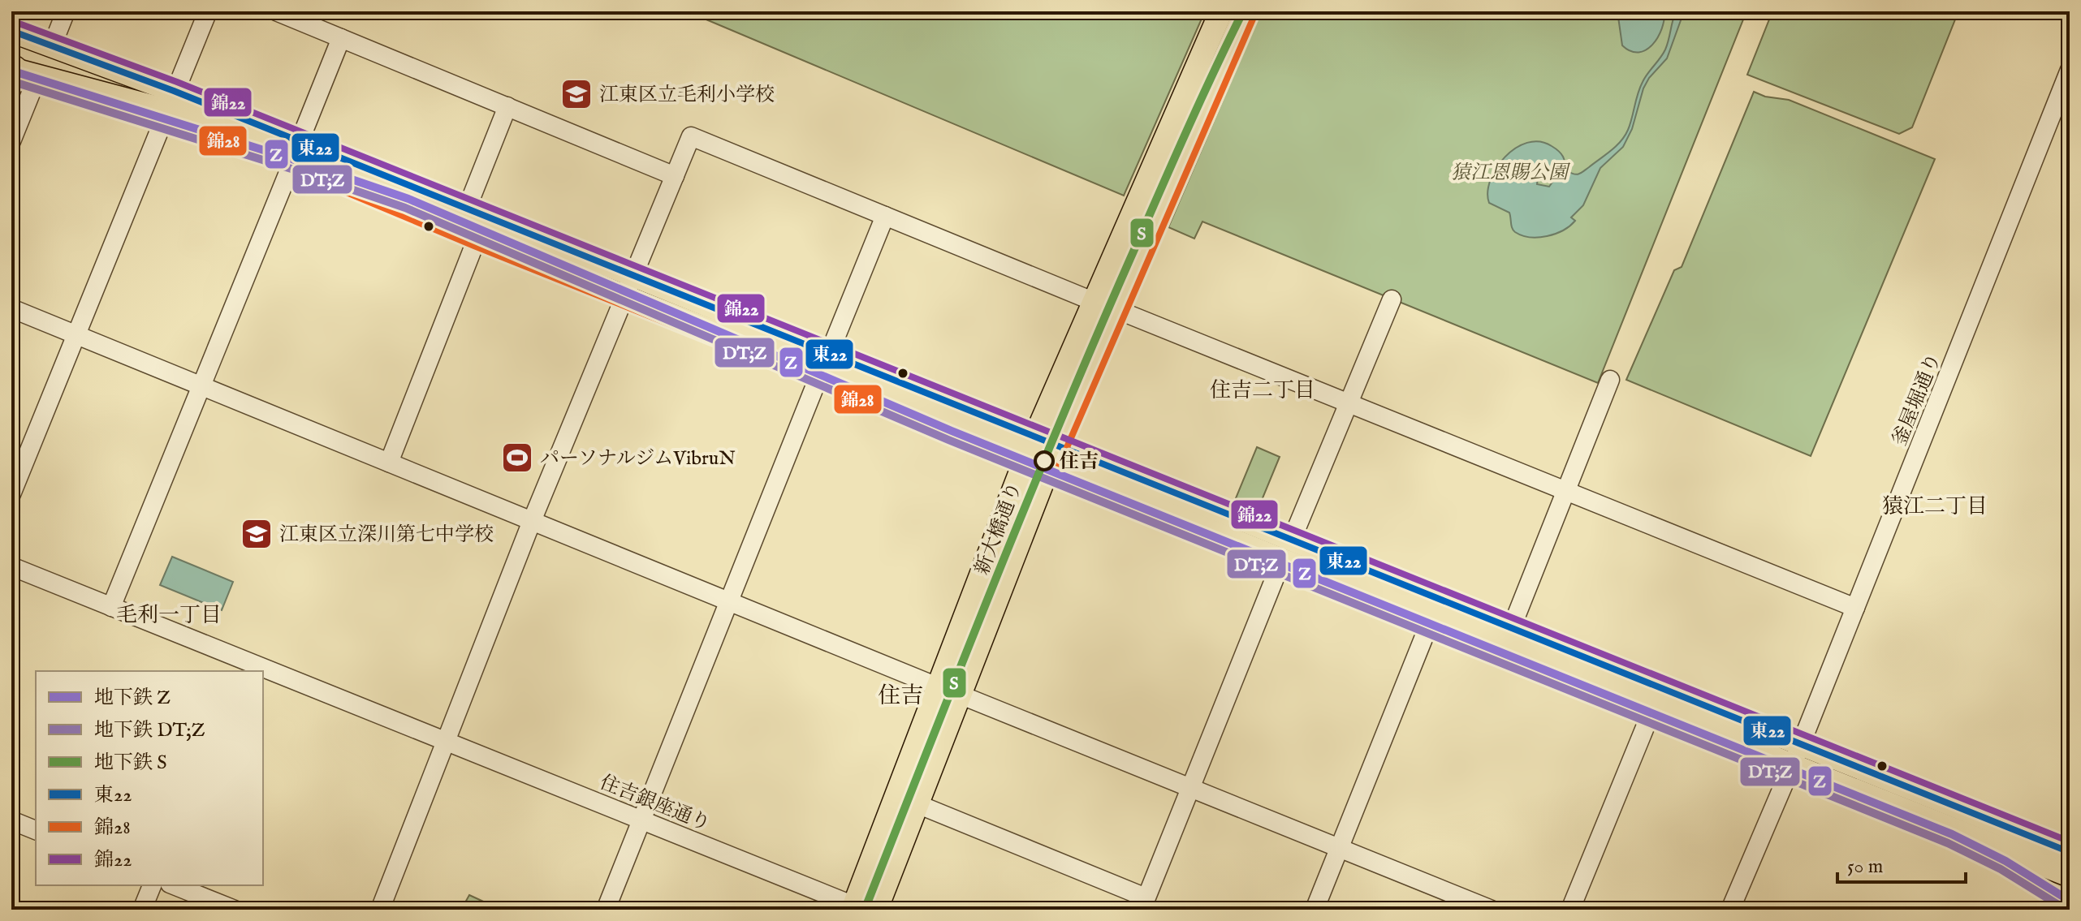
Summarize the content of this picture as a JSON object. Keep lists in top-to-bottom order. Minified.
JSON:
{"streets":{"main road":["新大橋通り"],"street":["釜屋堀通り","住吉銀座通り"]},"crossings":[["新大橋通り","住吉銀座通り"]],"districts":["住吉二丁目","猿江二丁目","毛利一丁目","住吉"],"parks":["猿江恩賜公園"],"places":{"school or university":["江東区立毛利小学校","江東区立深川第七中学校"],"sports":["パーソナルジムVibruN"],"other":["住吉"]},"lines":["metro line S","transit line 錦28","transit line 錦22","transit line 東22","metro line Z","metro line DT;Z"],"legend":["地下鉄 Z","地下鉄 DT;Z","地下鉄 S","東22","錦28","錦22"],"scale_bar":"50 m"}
